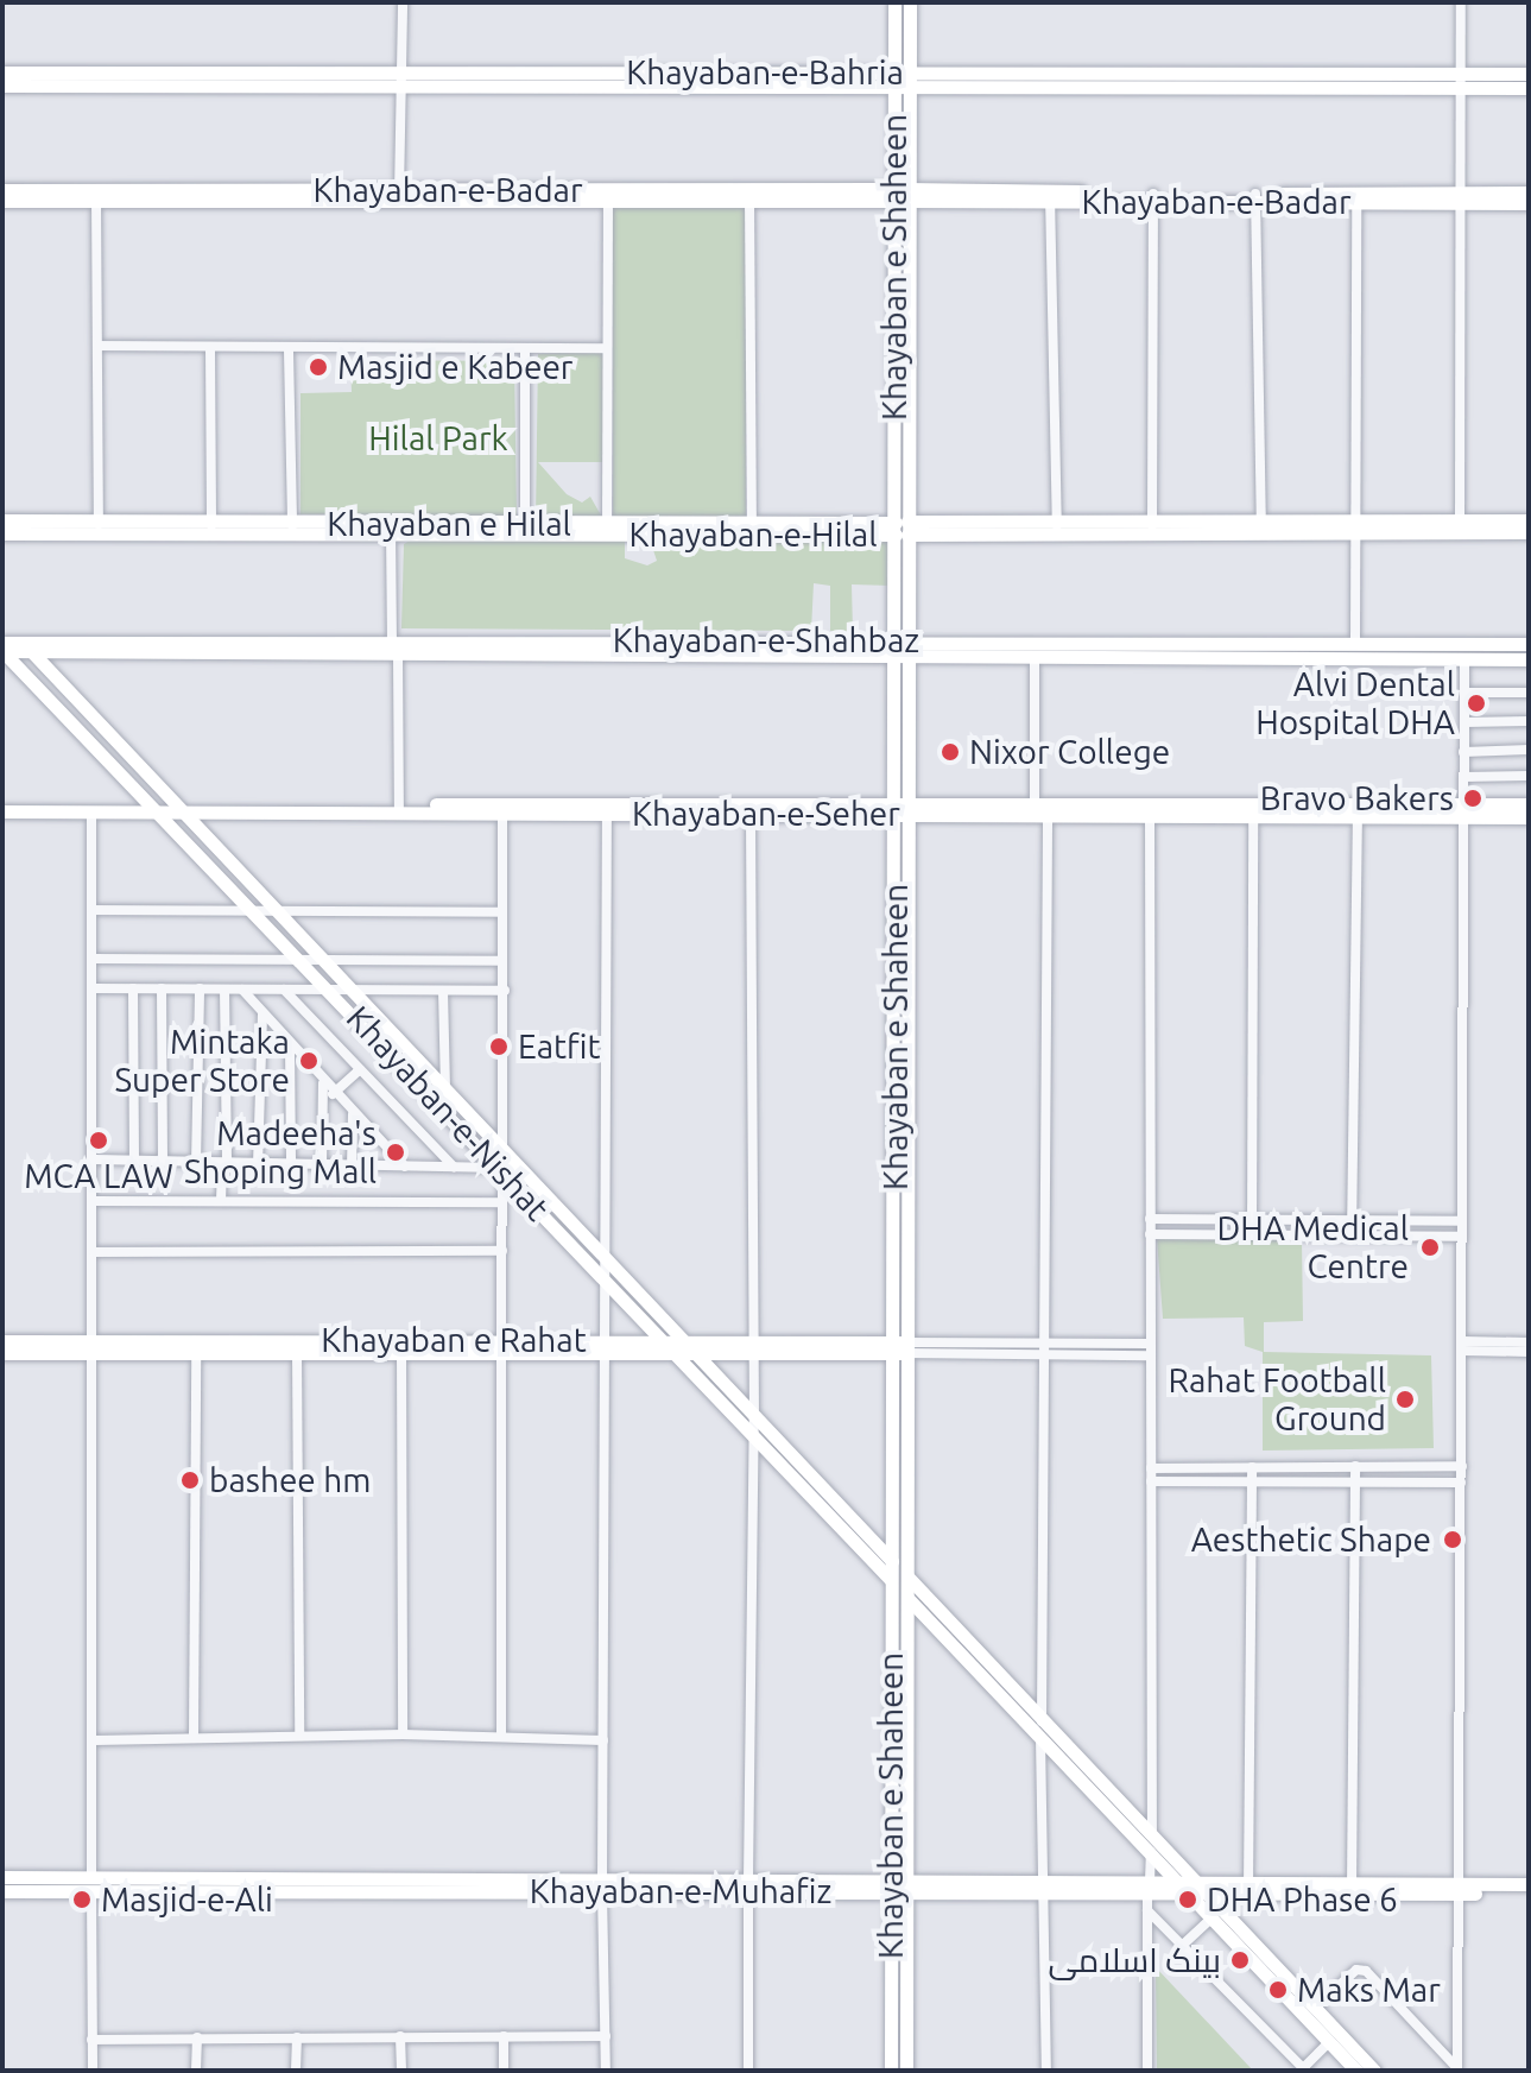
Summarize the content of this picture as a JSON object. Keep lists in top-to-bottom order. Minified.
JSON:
{"streets":{"street":["Khayaban-e-Bahria","Khayaban-e-Badar","Khayaban e Shaheen","Khayaban e Hilal","Khayaban-e-Hilal","Khayaban-e-Shahbaz","Khayaban-e-Seher","Khayaban-e-Nishat","Khayaban e Rahat","Khayaban-e-Muhafiz"]},"crossings":[["Khayaban-e-Bahria","Khayaban e Shaheen"],["Khayaban-e-Badar","Khayaban e Shaheen"],["Khayaban e Shaheen","Khayaban-e-Hilal"],["Khayaban e Shaheen","Khayaban-e-Shahbaz"],["Khayaban e Shaheen","Khayaban-e-Seher"],["Khayaban e Shaheen","Khayaban-e-Nishat"],["Khayaban e Shaheen","Khayaban e Rahat"],["Khayaban e Shaheen","Khayaban-e-Muhafiz"],["Khayaban e Hilal","Khayaban-e-Hilal"],["Khayaban-e-Shahbaz","Khayaban-e-Nishat"],["Khayaban-e-Seher","Khayaban-e-Nishat"],["Khayaban-e-Nishat","Khayaban e Rahat"]],"parks":["Hilal Park"],"places":["Masjid e Kabeer","Alvi Dental Hospital DHA","Nixor College","Bravo Bakers","Eatfit","Mintaka Super Store","MCA LAW","Madeeha's Shoping Mall","DHA Medical Centre","Rahat Football Ground","bashee hm","Aesthetic Shape","Masjid-e-Ali","DHA Phase 6","بینک اسلامی","Maks Mar"]}
